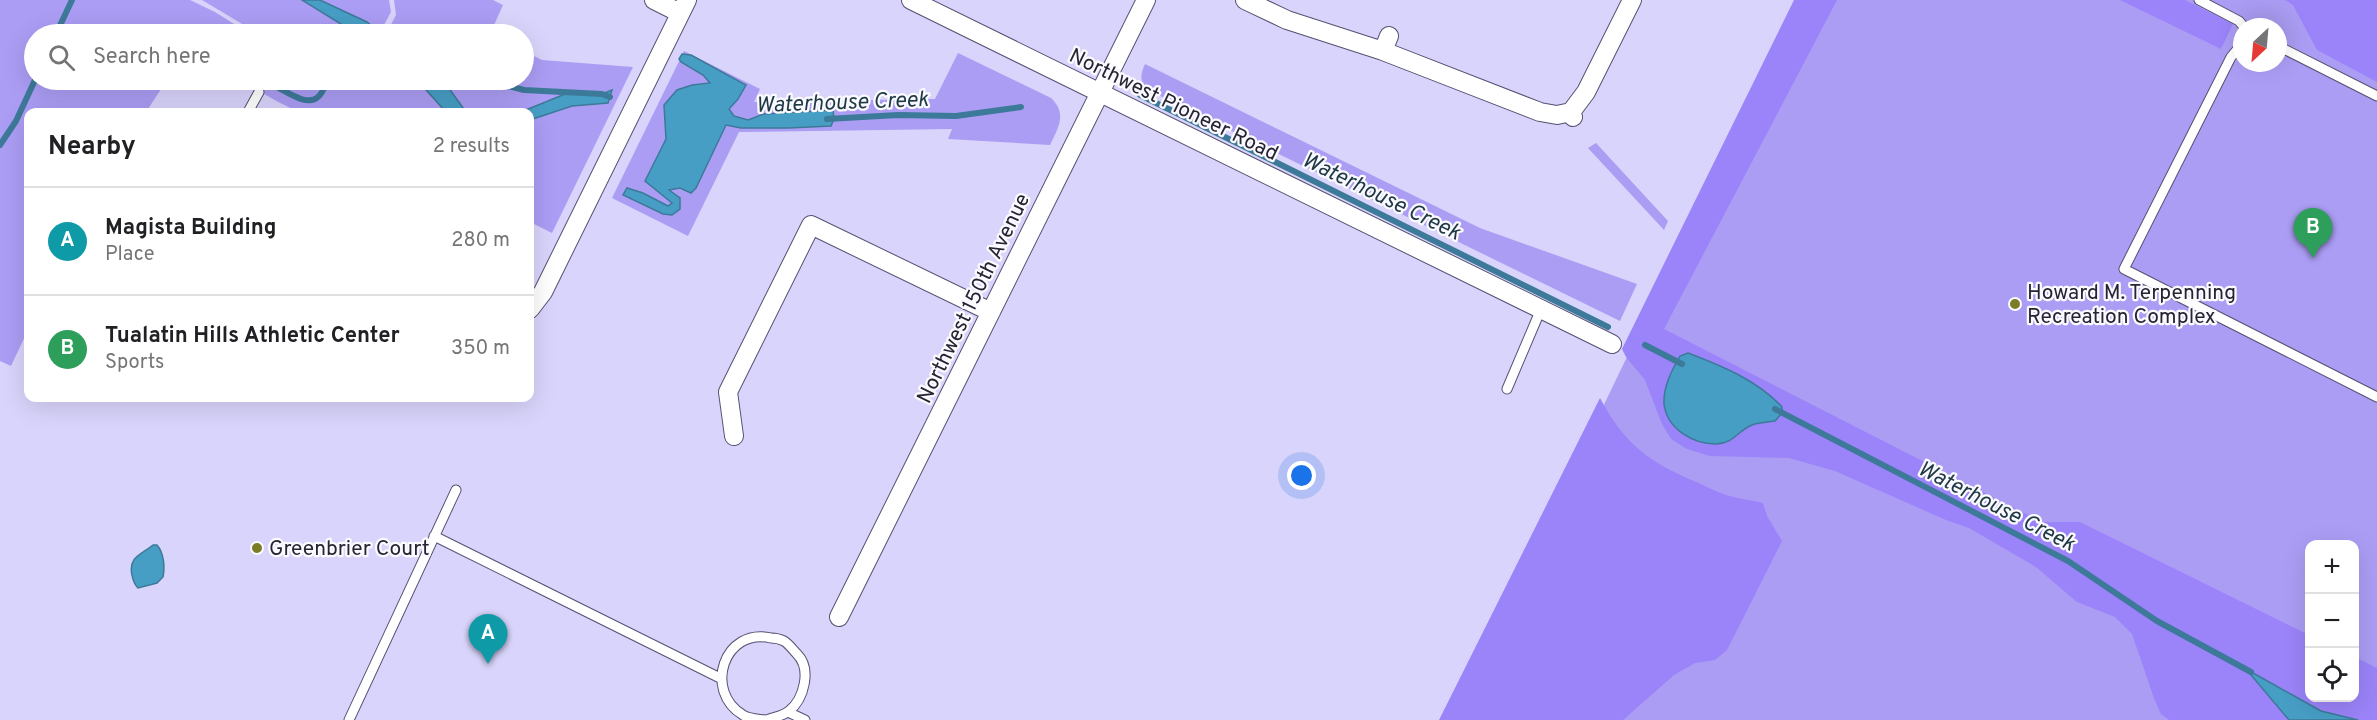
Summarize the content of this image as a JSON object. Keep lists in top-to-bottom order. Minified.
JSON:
{"streets":{"street":["Northwest Pioneer Road","Northwest 150th Avenue"]},"crossings":[["Northwest Pioneer Road","Northwest 150th Avenue"]],"water":["Waterhouse Creek"],"places":["Howard M. Terpenning Recreation Complex","Greenbrier Court"],"north":"bottom left","page":{"search":"Search here","heading":["Nearby","2 results"],"list":[{"mark":"A","name":"Magista Building","note":"Place","value":"280 m"},{"mark":"B","name":"Tualatin Hills Athletic Center","note":"Sports","value":"350 m"}],"pins":["B","A"],"map_buttons":["+","−"]}}
